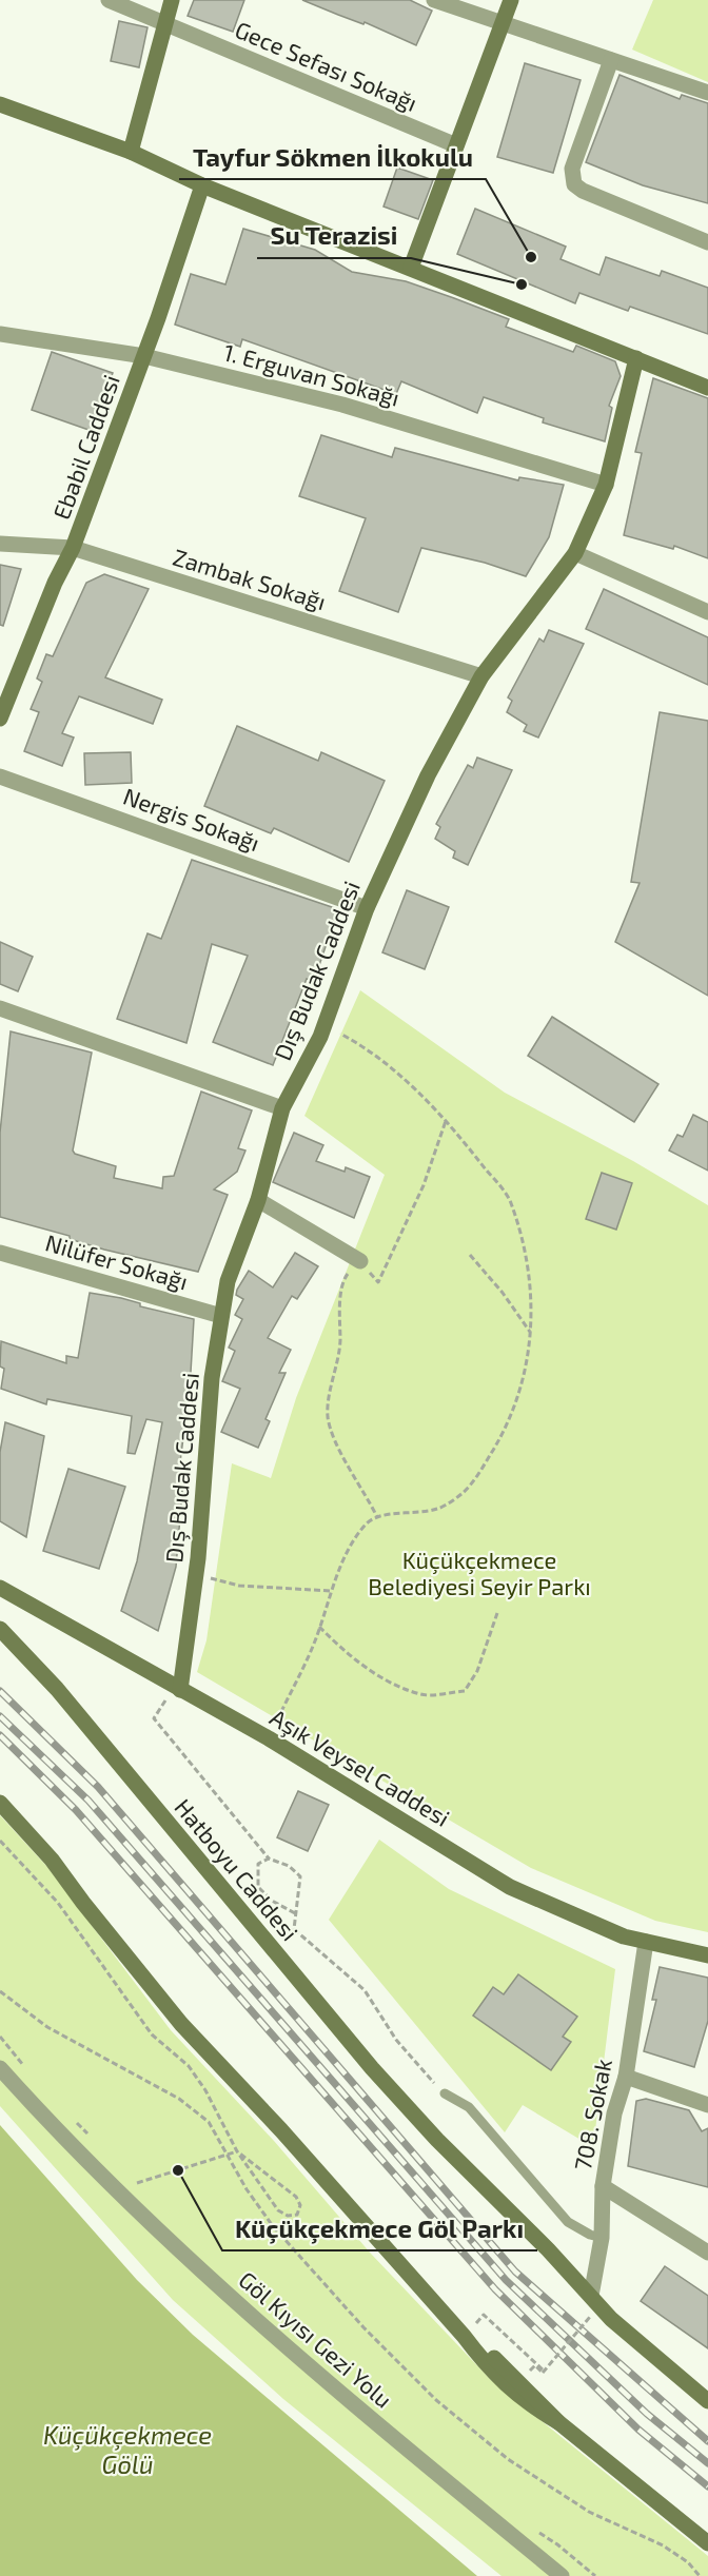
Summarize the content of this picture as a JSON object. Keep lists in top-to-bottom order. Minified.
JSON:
{"streets":{"street":["Gece Sefası Sokağı","1. Erguvan Sokağı","Ebabil Caddesi","Zambak Sokağı","Nergis Sokağı","Dış Budak Caddesi","Nilüfer Sokağı","Aşık Veysel Caddesi","Hatboyu Caddesi","708. Sokak","Göl Kıyısı Gezi Yolu"]},"crossings":[["1. Erguvan Sokağı","Ebabil Caddesi"],["1. Erguvan Sokağı","Dış Budak Caddesi"],["Ebabil Caddesi","Zambak Sokağı"],["Zambak Sokağı","Dış Budak Caddesi"],["Nergis Sokağı","Dış Budak Caddesi"],["Dış Budak Caddesi","Nilüfer Sokağı"],["Dış Budak Caddesi","Aşık Veysel Caddesi"],["Aşık Veysel Caddesi","708. Sokak"],["Hatboyu Caddesi","708. Sokak"]],"water":["Küçükçekmece Gölü"],"parks":["Küçükçekmece Belediyesi Seyir Parkı"],"places":["Tayfur Sökmen İlkokulu","Su Terazisi","Küçükçekmece Göl Parkı"]}
